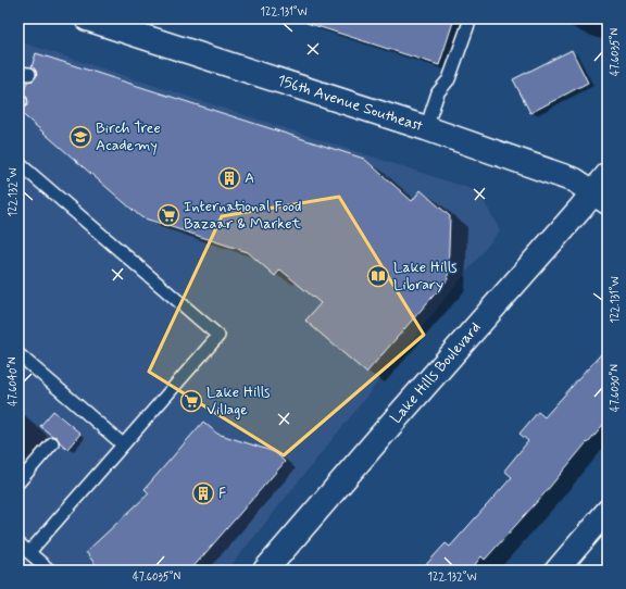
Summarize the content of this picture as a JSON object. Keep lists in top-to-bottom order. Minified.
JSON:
{"streets":{"street":["156th Avenue Southeast","Lake Hills Boulevard"]},"crossings":[["156th Avenue Southeast","Lake Hills Boulevard"]],"places":{"school or university":["Birch Tree Academy"],"building":["A","F"],"supermarket":["International Food Bazaar & Market","Lake Hills Village"],"library":["Lake Hills Library"]},"coordinates":["122.131°W","47.6035°N","122.132°W","47.6040°N","47.6030°N"]}
